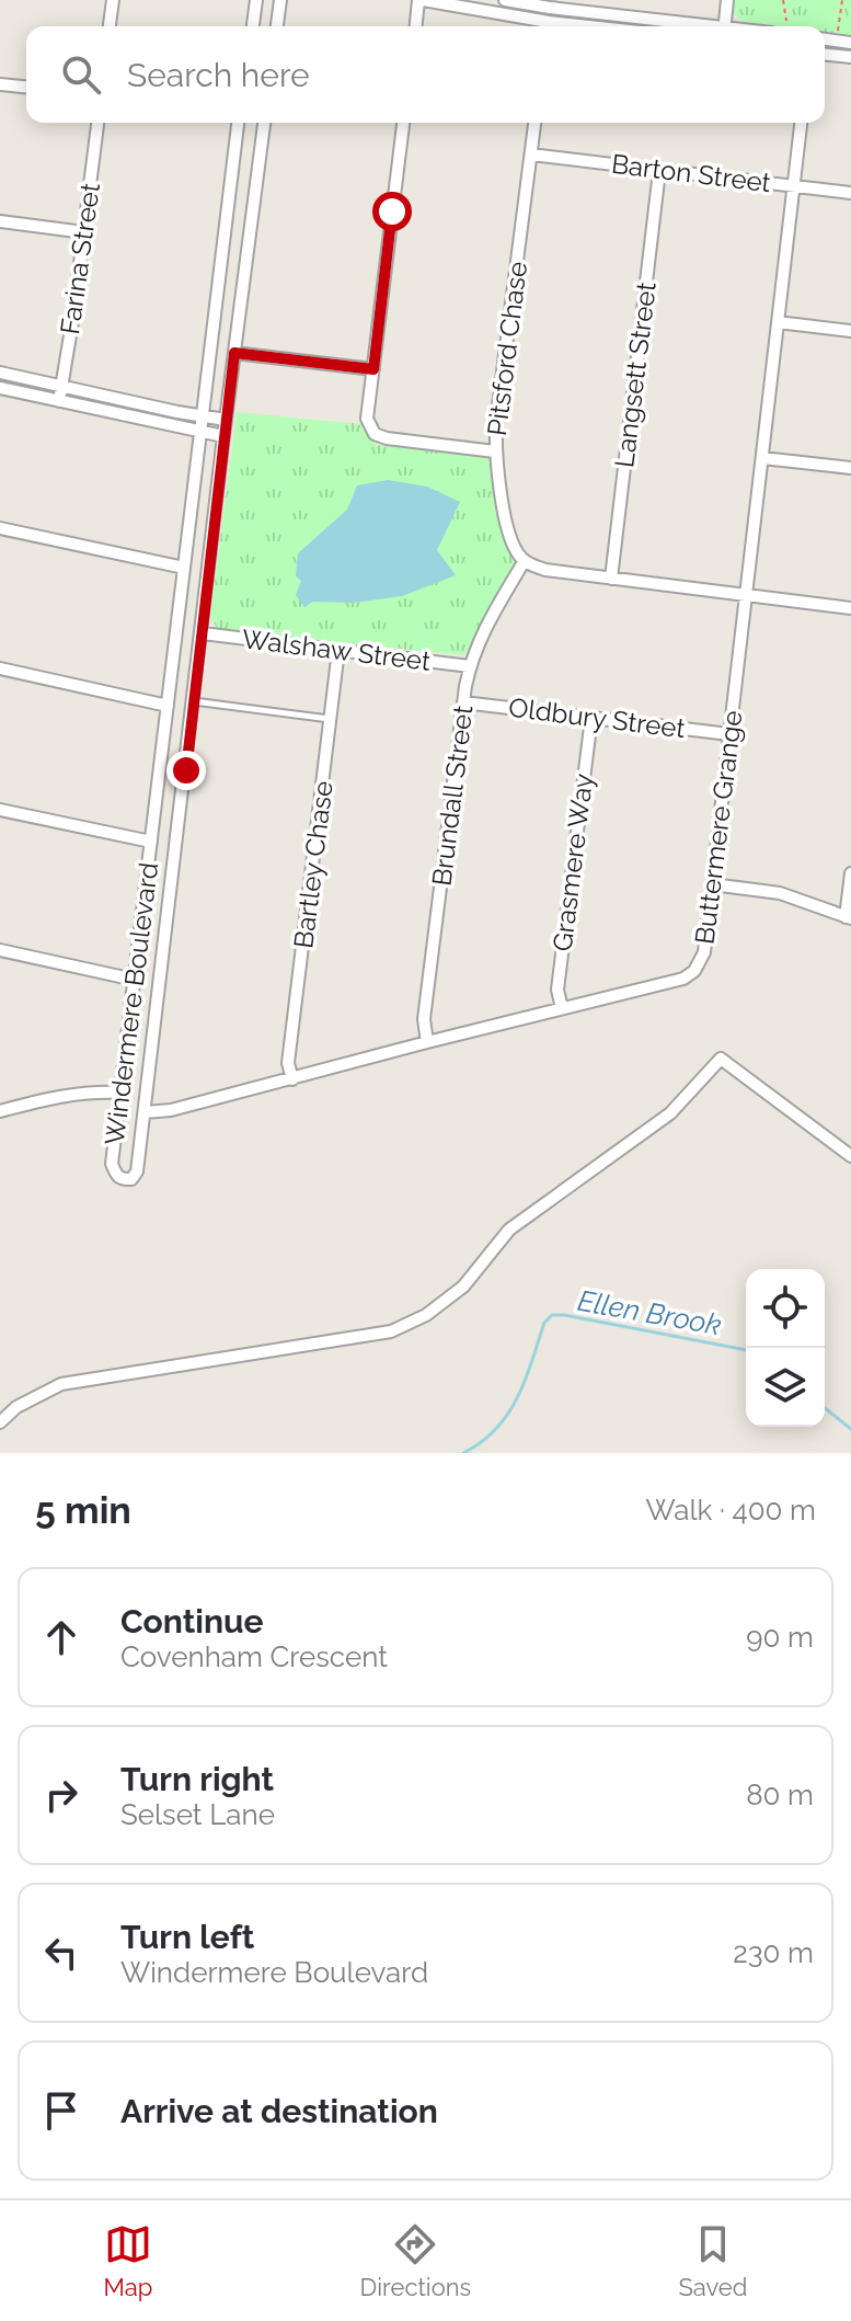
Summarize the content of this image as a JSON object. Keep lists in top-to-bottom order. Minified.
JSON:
{"streets":{"street":["Barton Street","Farina Street","Pitsford Chase","Langsett Street","Walshaw Street","Oldbury Street","Brundall Street","Buttermere Grange","Grasmere Way","Bartley Chase","Windermere Boulevard"]},"crossings":[["Barton Street","Pitsford Chase"],["Barton Street","Langsett Street"],["Barton Street","Buttermere Grange"],["Pitsford Chase","Brundall Street"],["Walshaw Street","Brundall Street"],["Walshaw Street","Bartley Chase"],["Walshaw Street","Windermere Boulevard"],["Oldbury Street","Brundall Street"],["Oldbury Street","Buttermere Grange"],["Oldbury Street","Grasmere Way"],["Brundall Street","Buttermere Grange"],["Buttermere Grange","Grasmere Way"],["Buttermere Grange","Bartley Chase"],["Buttermere Grange","Windermere Boulevard"]],"water":["Ellen Brook"],"page":{"search":"Search here","heading":["5 min","Walk · 400 m"],"list":[["Continue","Covenham Crescent","90 m"],["Turn right","Selset Lane","80 m"],["Turn left","Windermere Boulevard","230 m"],"Arrive at destination"],"nav":["Map","Directions","Saved"]}}
